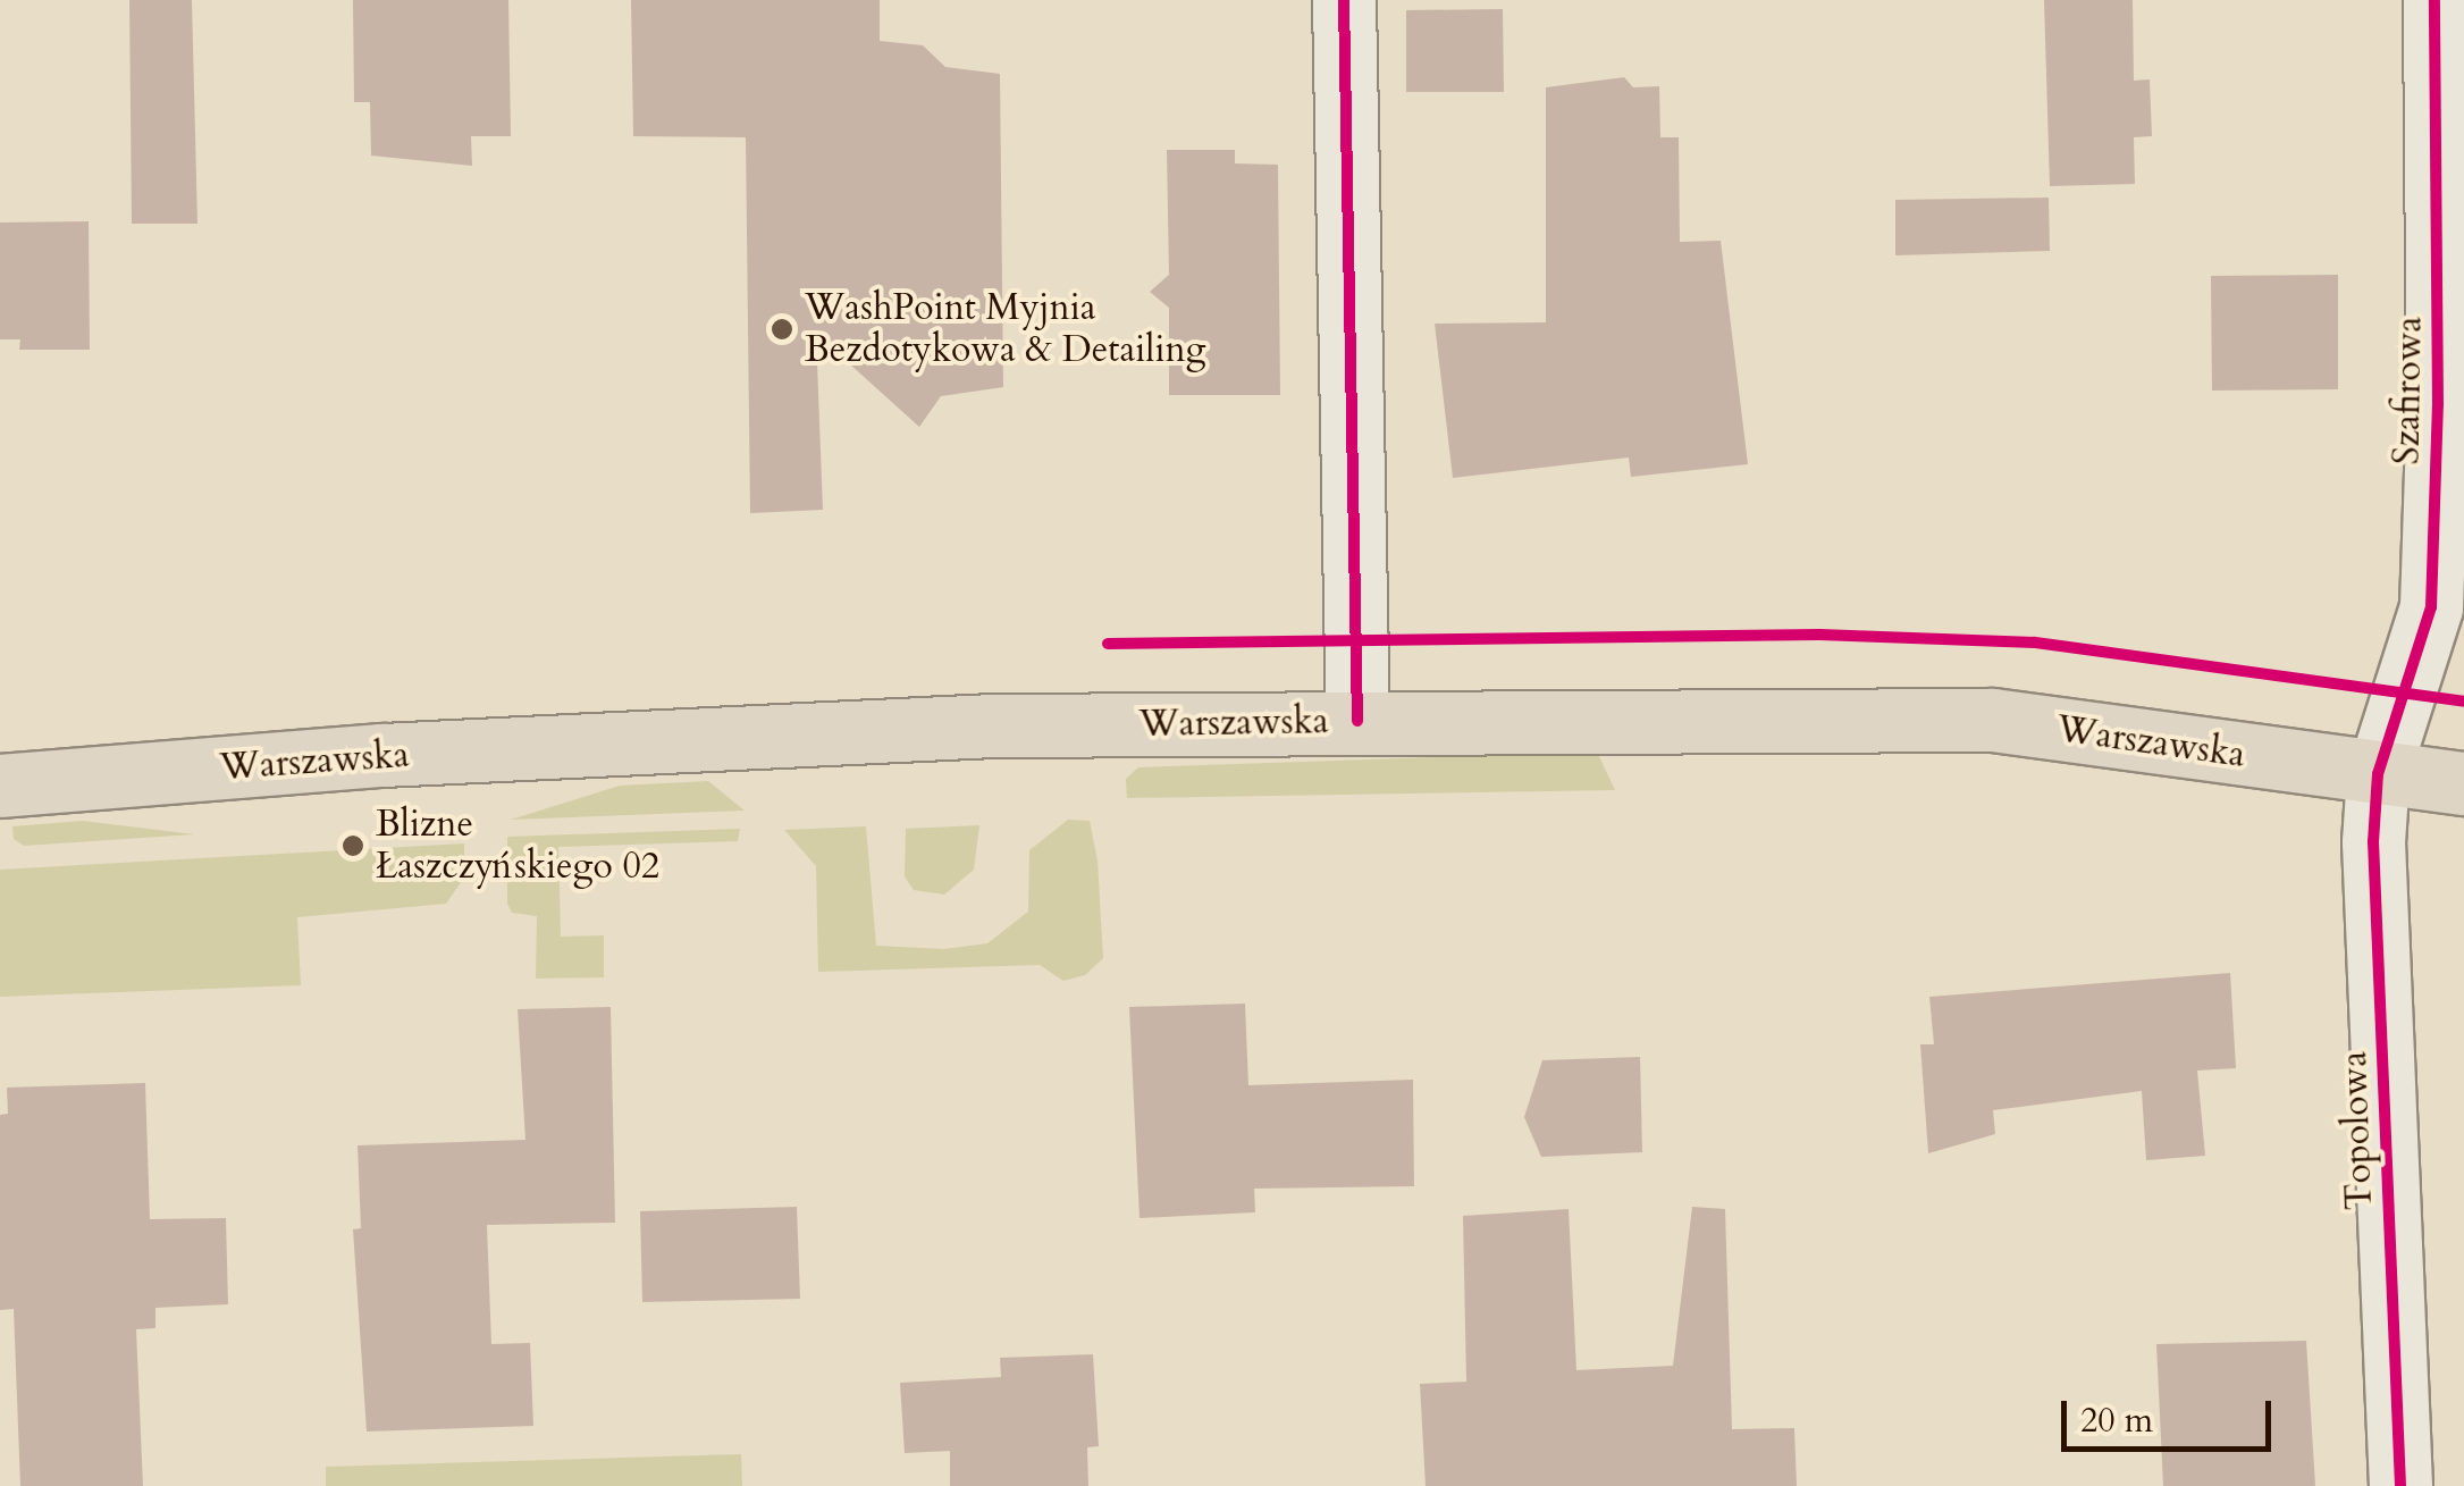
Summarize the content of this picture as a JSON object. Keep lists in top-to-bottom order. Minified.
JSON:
{"streets":{"main road":["Warszawska"],"street":["Szafirowa","Topolowa"]},"crossings":[["Szafirowa","Warszawska"],["Szafirowa","Topolowa"],["Warszawska","Topolowa"]],"places":["WashPoint Myjnia Bezdotykowa & Detailing","Blizne Łaszczyńskiego 02"],"scale_bar":"20 m"}
